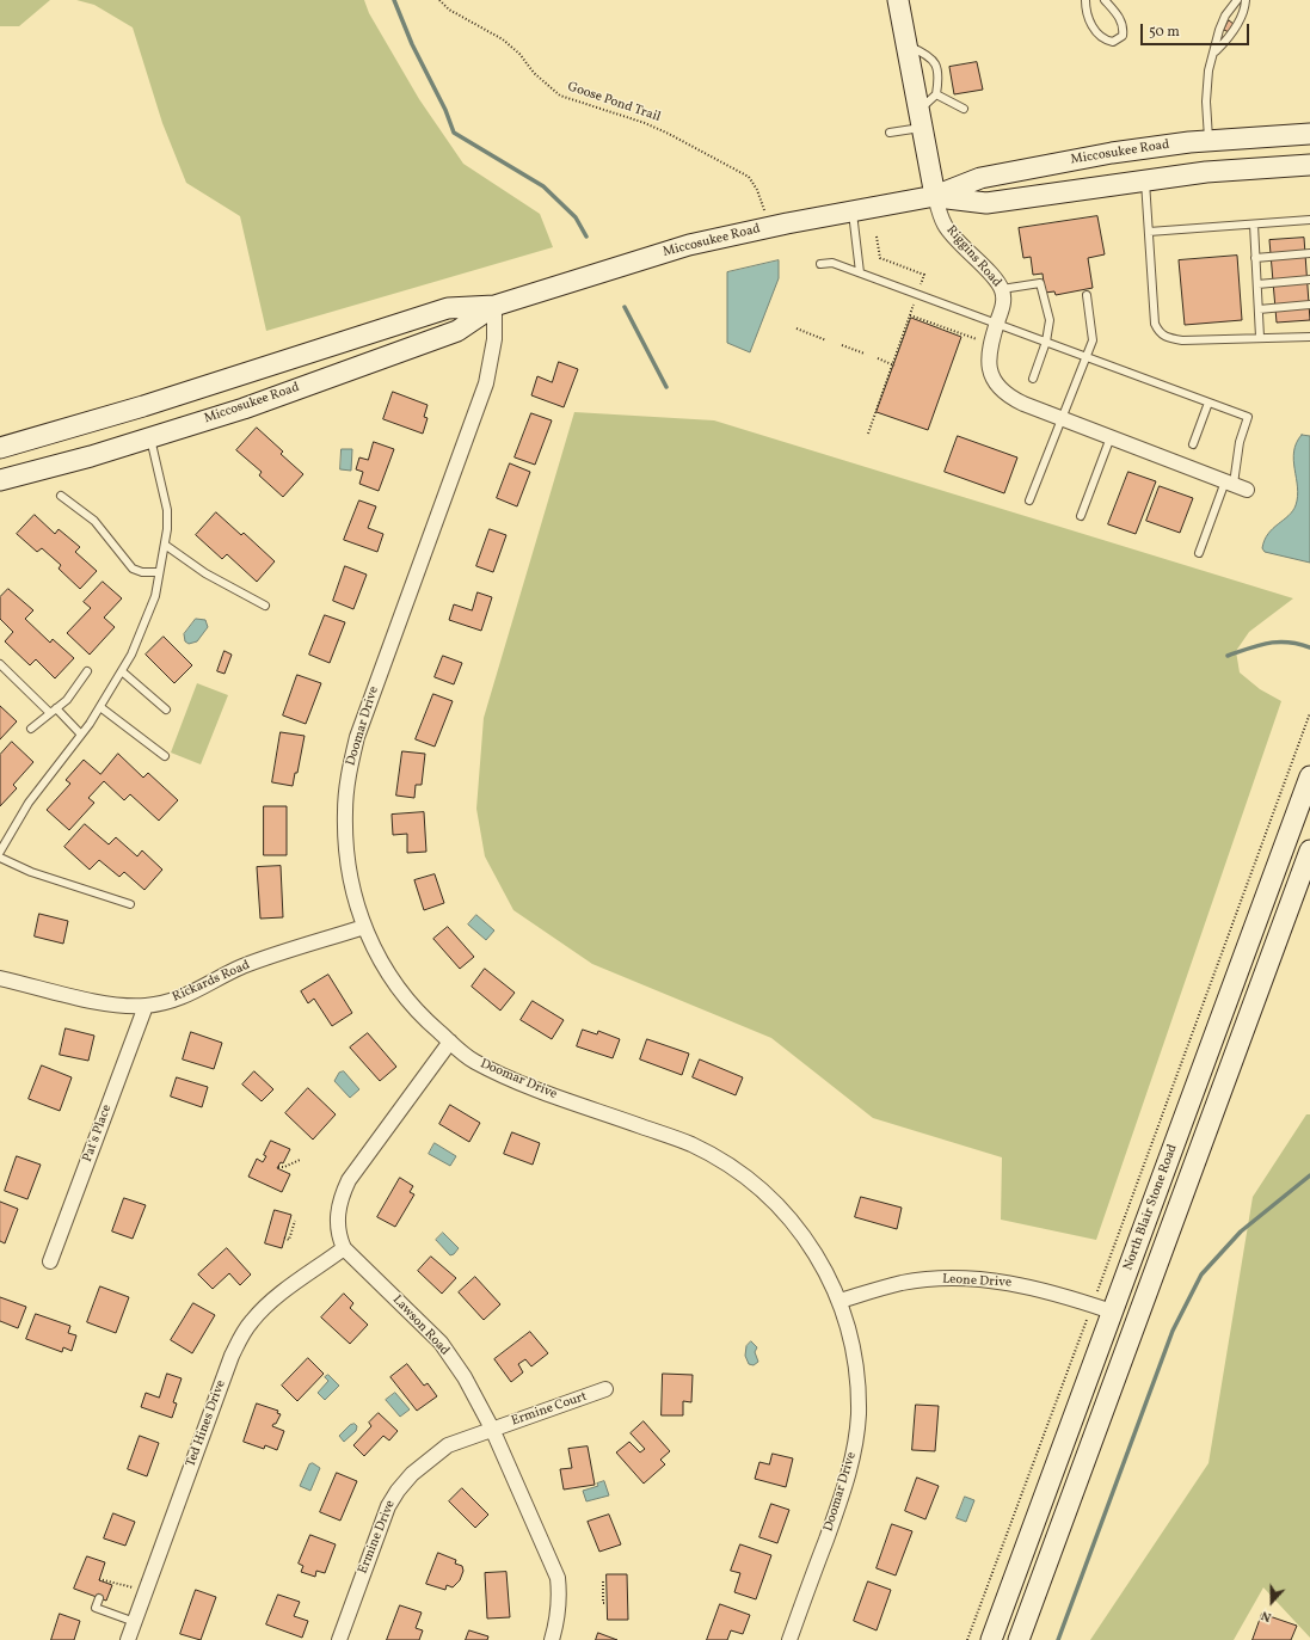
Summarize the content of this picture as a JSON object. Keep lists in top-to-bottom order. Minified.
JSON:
{"streets":{"street":["Miccosukee Road","Riggins Road","Doomar Drive","Rickards Road","Pat's Place","North Blair Stone Road","Leone Drive","Lawson Road","Ermine Court","Ted Hines Drive","Ermine Drive"],"path":["Goose Pond Trail"]},"crossings":[["Goose Pond Trail","Miccosukee Road"],["Miccosukee Road","Riggins Road"],["Miccosukee Road","Doomar Drive"],["Doomar Drive","Rickards Road"],["Doomar Drive","Leone Drive"],["Rickards Road","Pat's Place"],["North Blair Stone Road","Leone Drive"],["Lawson Road","Ermine Court"],["Lawson Road","Ted Hines Drive"],["Lawson Road","Ermine Drive"],["Ermine Court","Ermine Drive"]],"scale_bar":"50 m","north":"bottom"}
